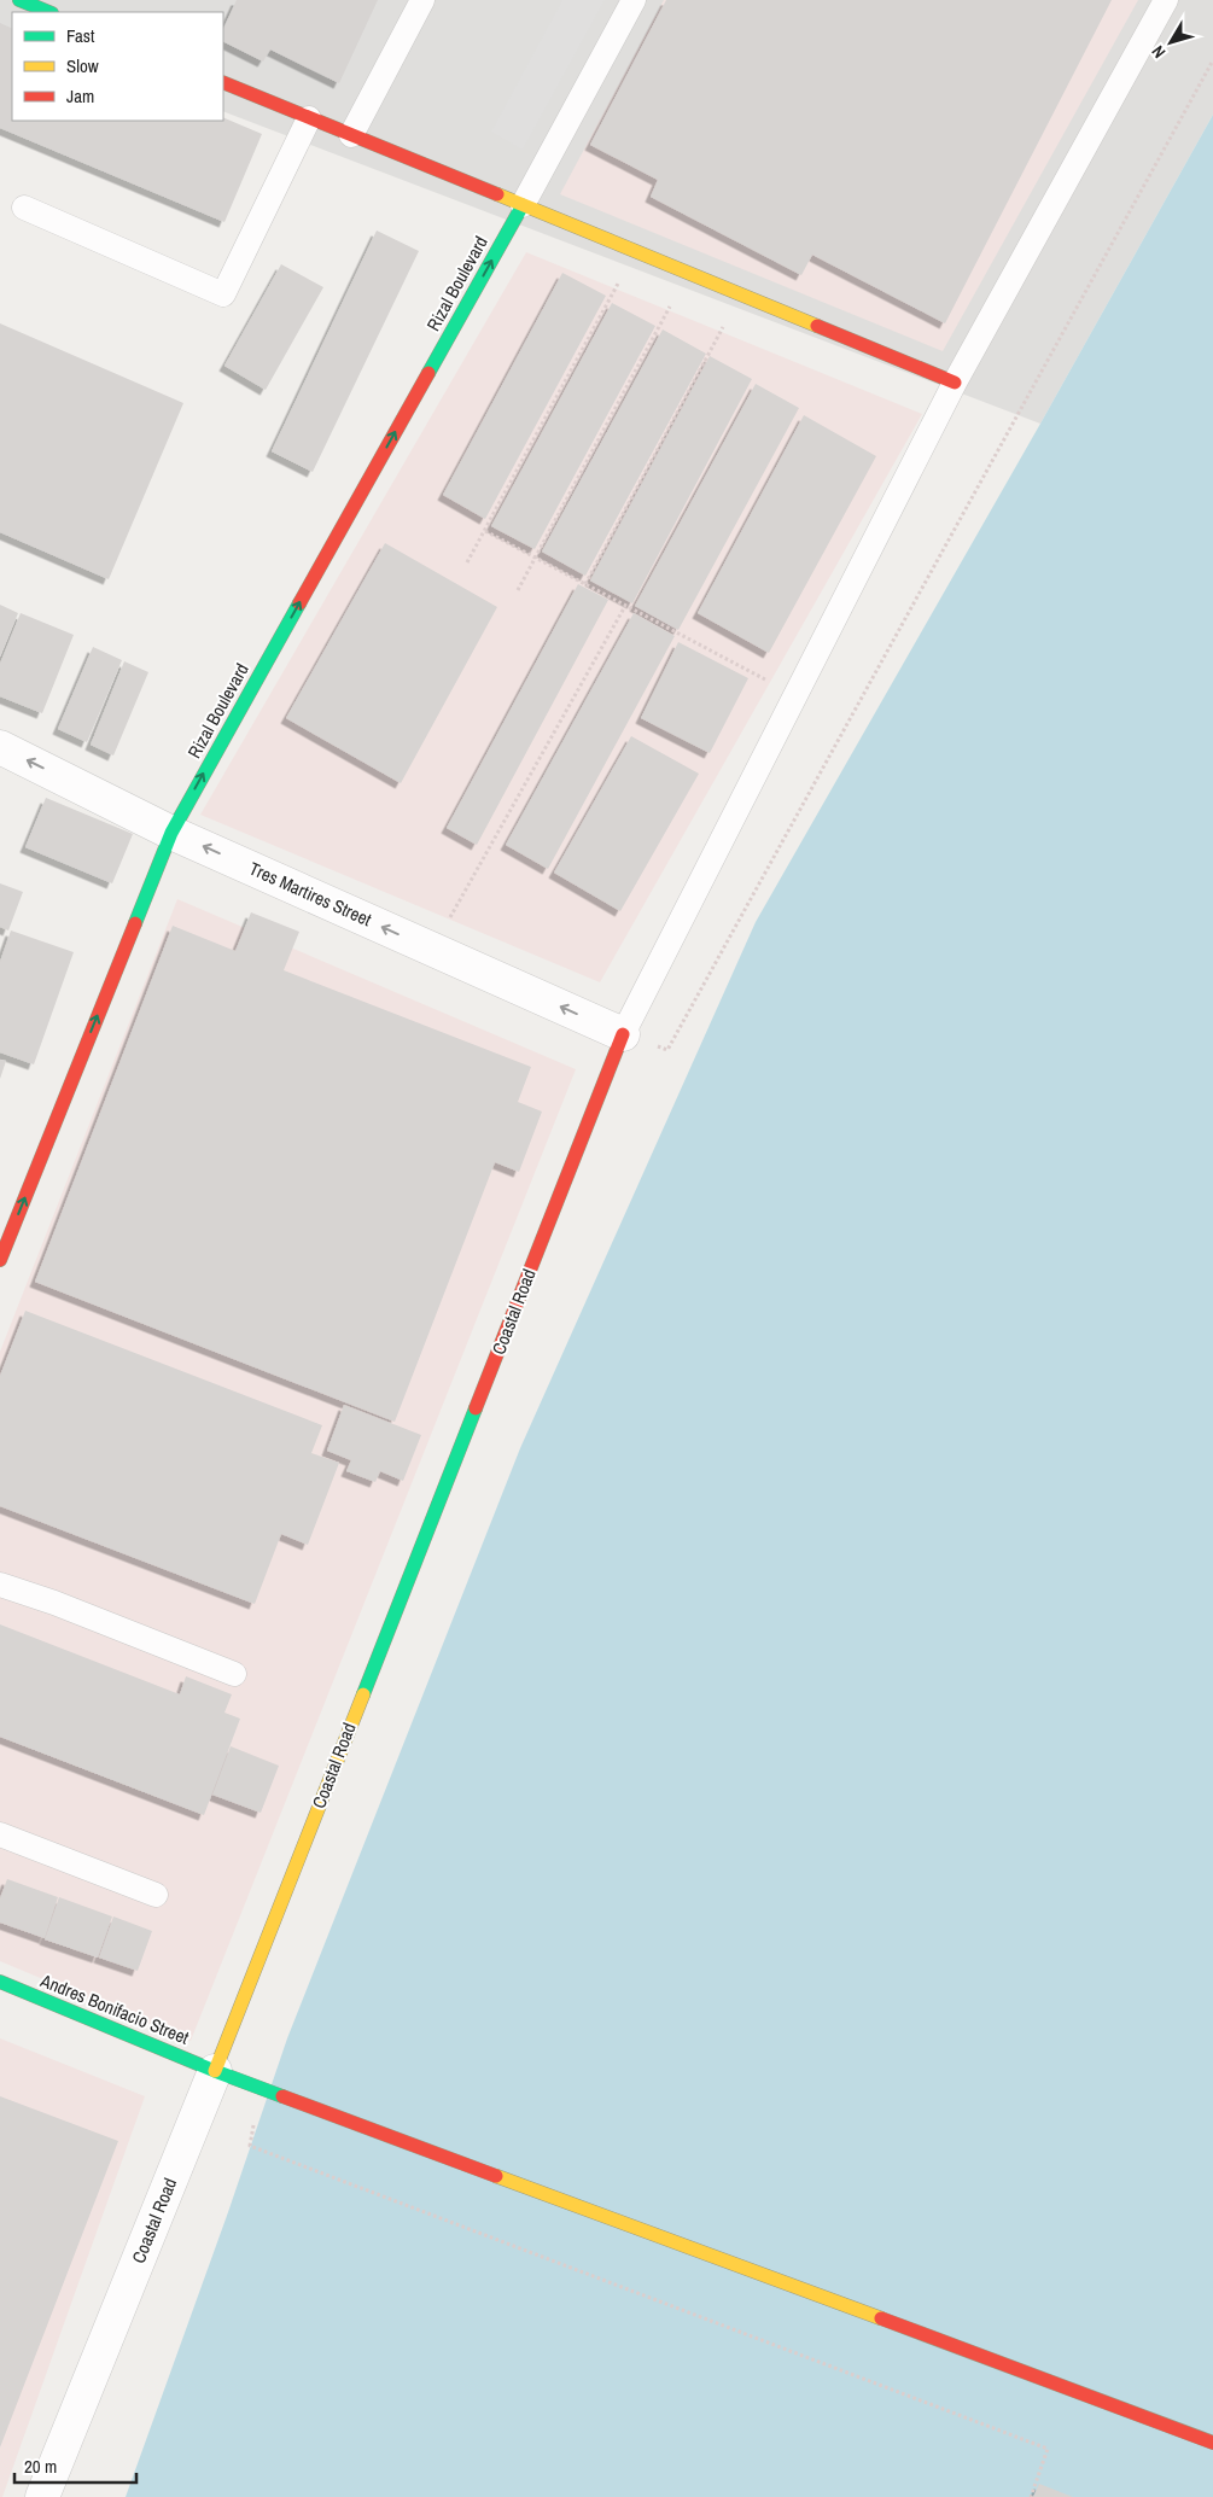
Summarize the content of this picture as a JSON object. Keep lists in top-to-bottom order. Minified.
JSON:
{"streets":{"street":["Rizal Boulevard","Tres Martires Street","Coastal Road","Andres Bonifacio Street"]},"crossings":[["Rizal Boulevard","Tres Martires Street"],["Tres Martires Street","Coastal Road"],["Coastal Road","Andres Bonifacio Street"]],"one_way":["Rizal Boulevard","Tres Martires Street"],"legend":["Fast","Slow","Jam"],"scale_bar":"20 m","north":"bottom left"}
